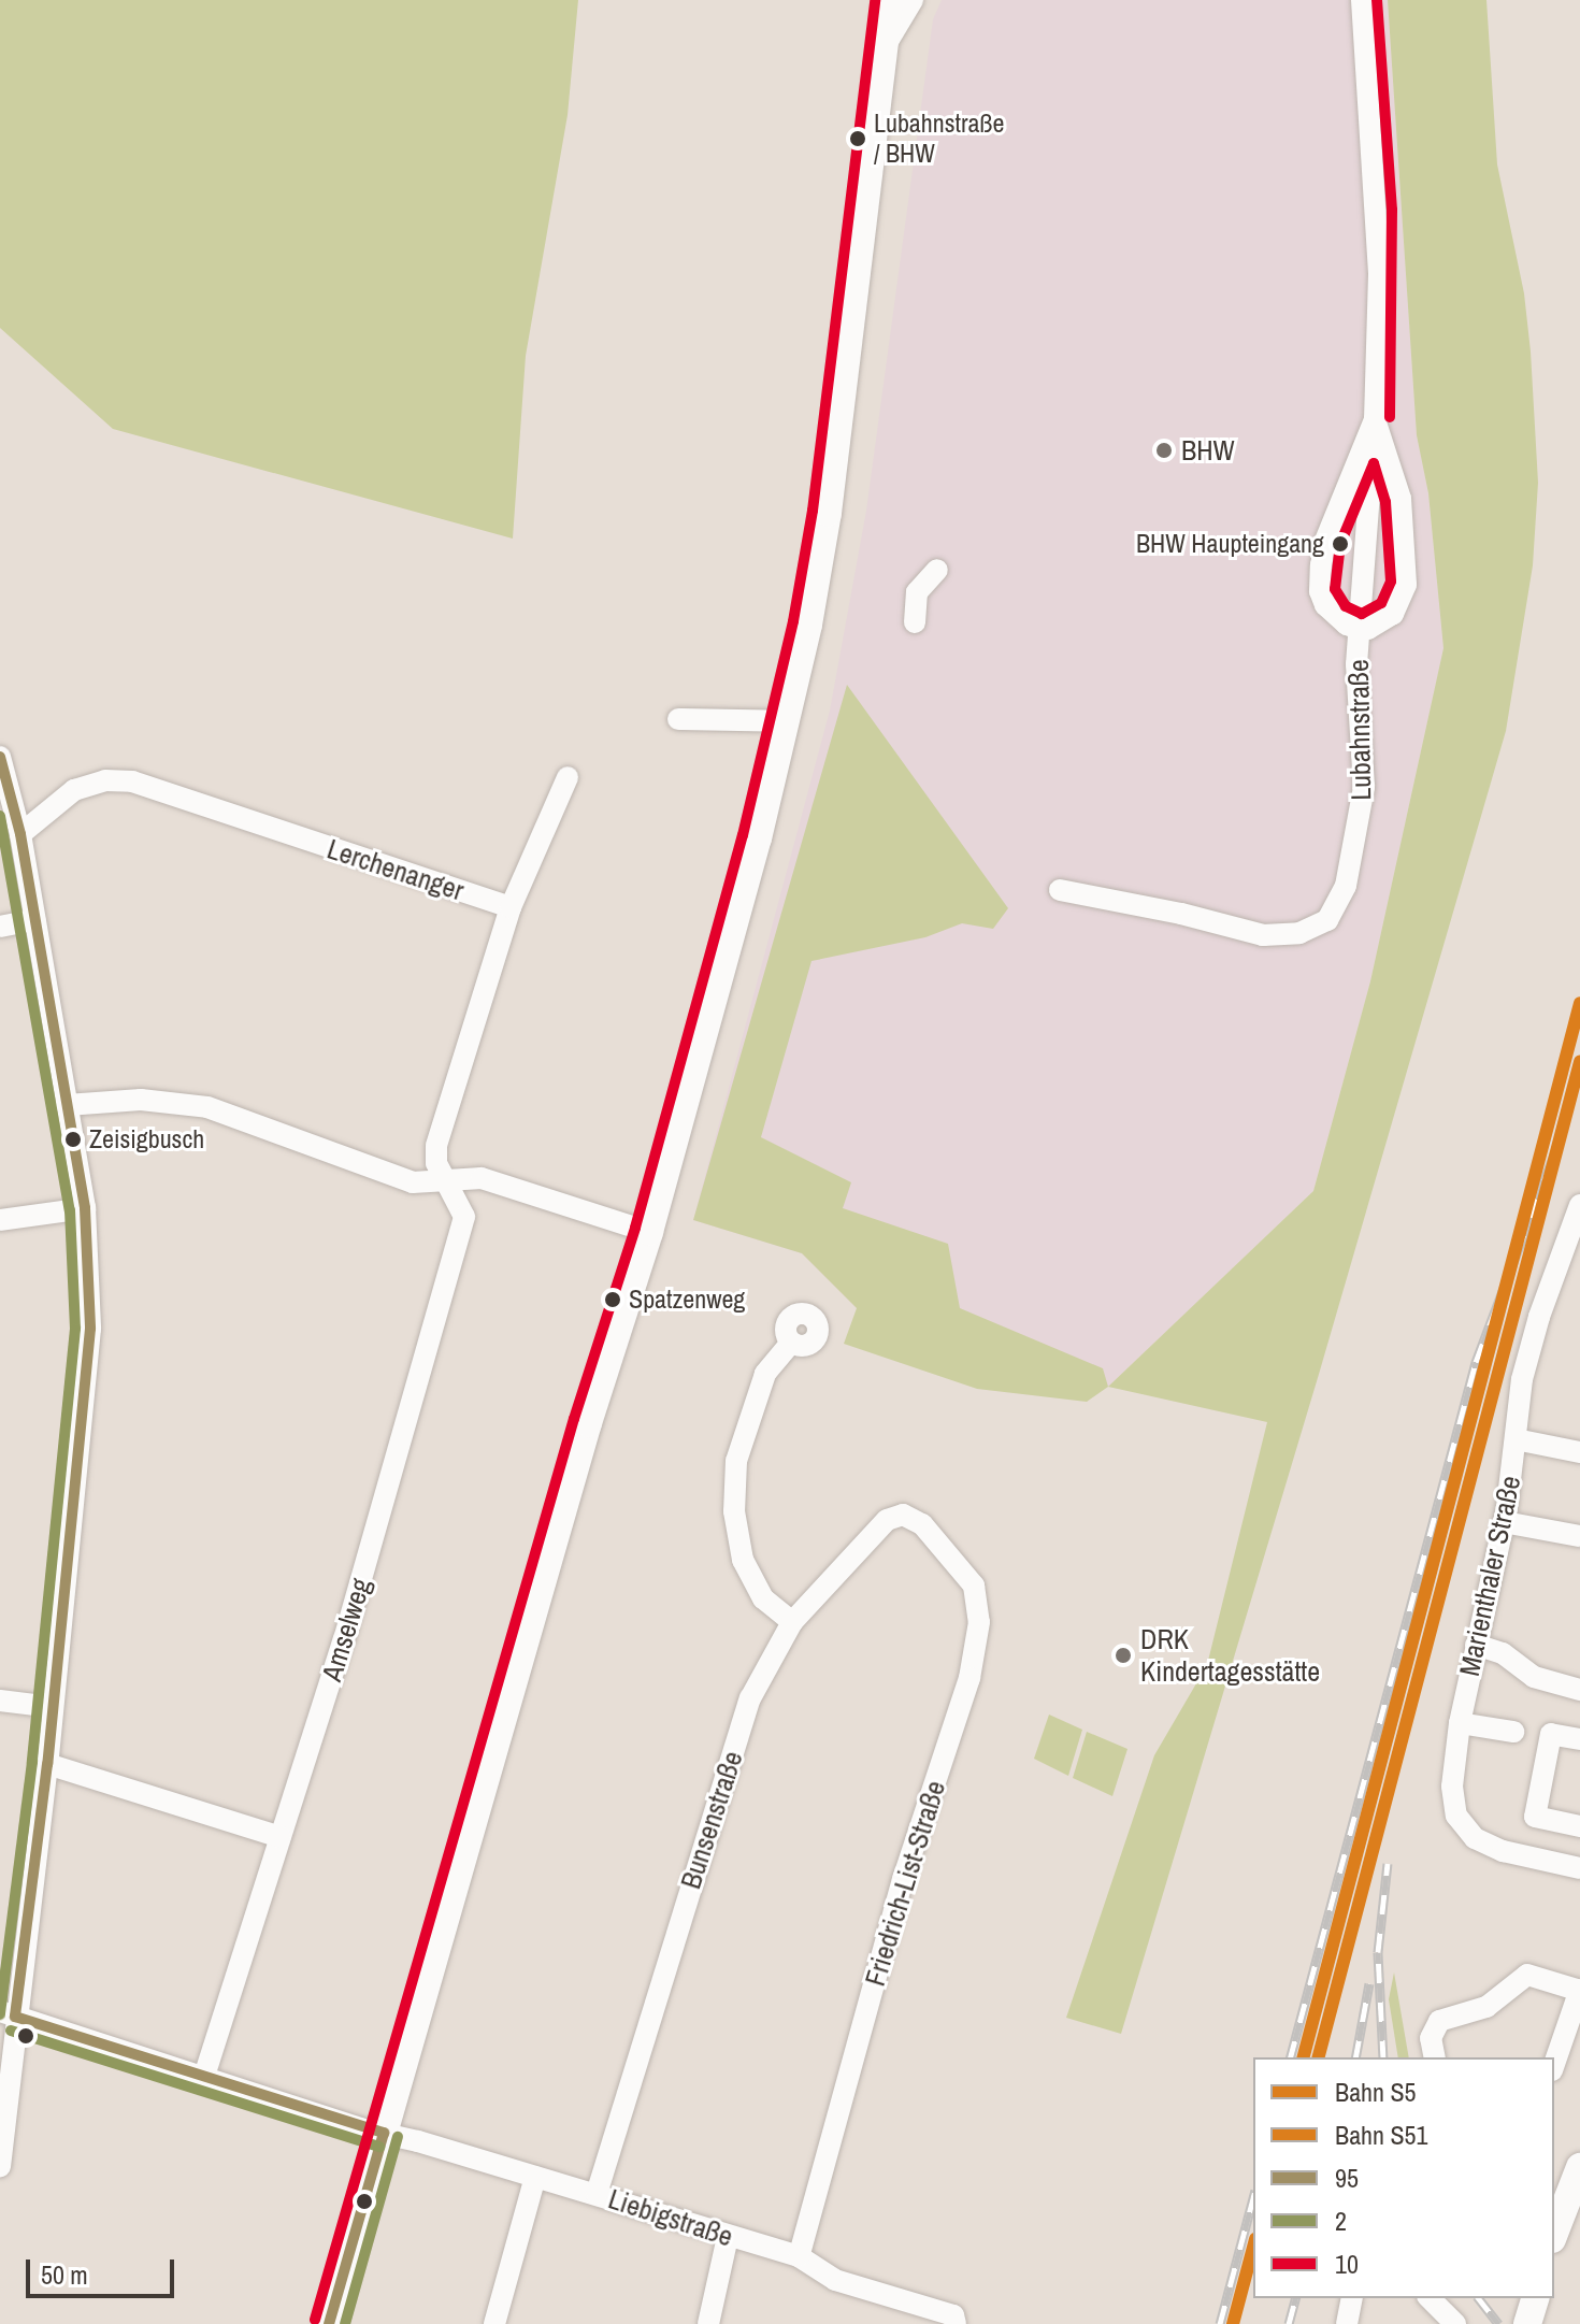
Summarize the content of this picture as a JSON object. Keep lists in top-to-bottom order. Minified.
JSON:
{"streets":{"street":["Lubahnstraße","Lerchenanger","Marienthaler Straße","Amselweg","Bunsenstraße","Friedrich-List-Straße","Liebigstraße"]},"crossings":[["Amselweg","Liebigstraße"],["Bunsenstraße","Friedrich-List-Straße"],["Bunsenstraße","Liebigstraße"],["Friedrich-List-Straße","Liebigstraße"]],"places":["Lubahnstraße / BHW","BHW","BHW Haupteingang","Zeisigbusch","Spatzenweg","DRK Kindertagesstätte"],"lines":["transit line 10","transit line 95","transit line 2","rail line S5","rail line S51"],"legend":["Bahn S5","Bahn S51","95","2","10"],"scale_bar":"50 m"}
